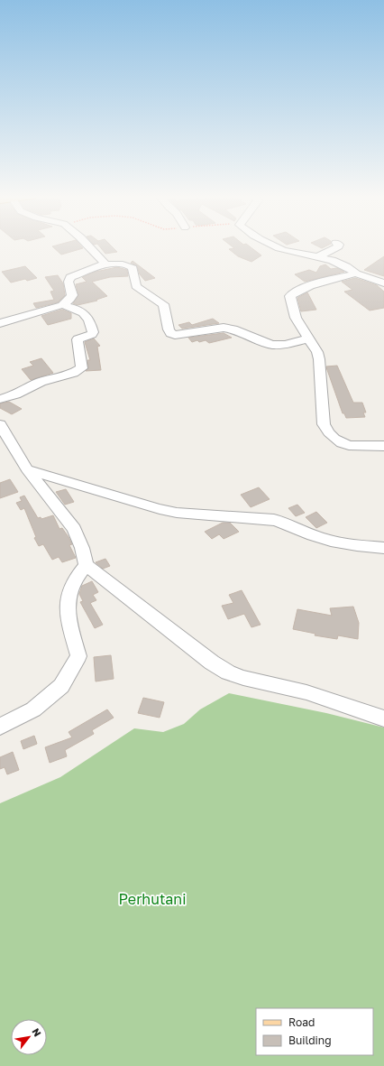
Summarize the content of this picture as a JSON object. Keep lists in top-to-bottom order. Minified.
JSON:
{"parks":["Perhutani"],"legend":["Road","Building"],"north":"top right"}
